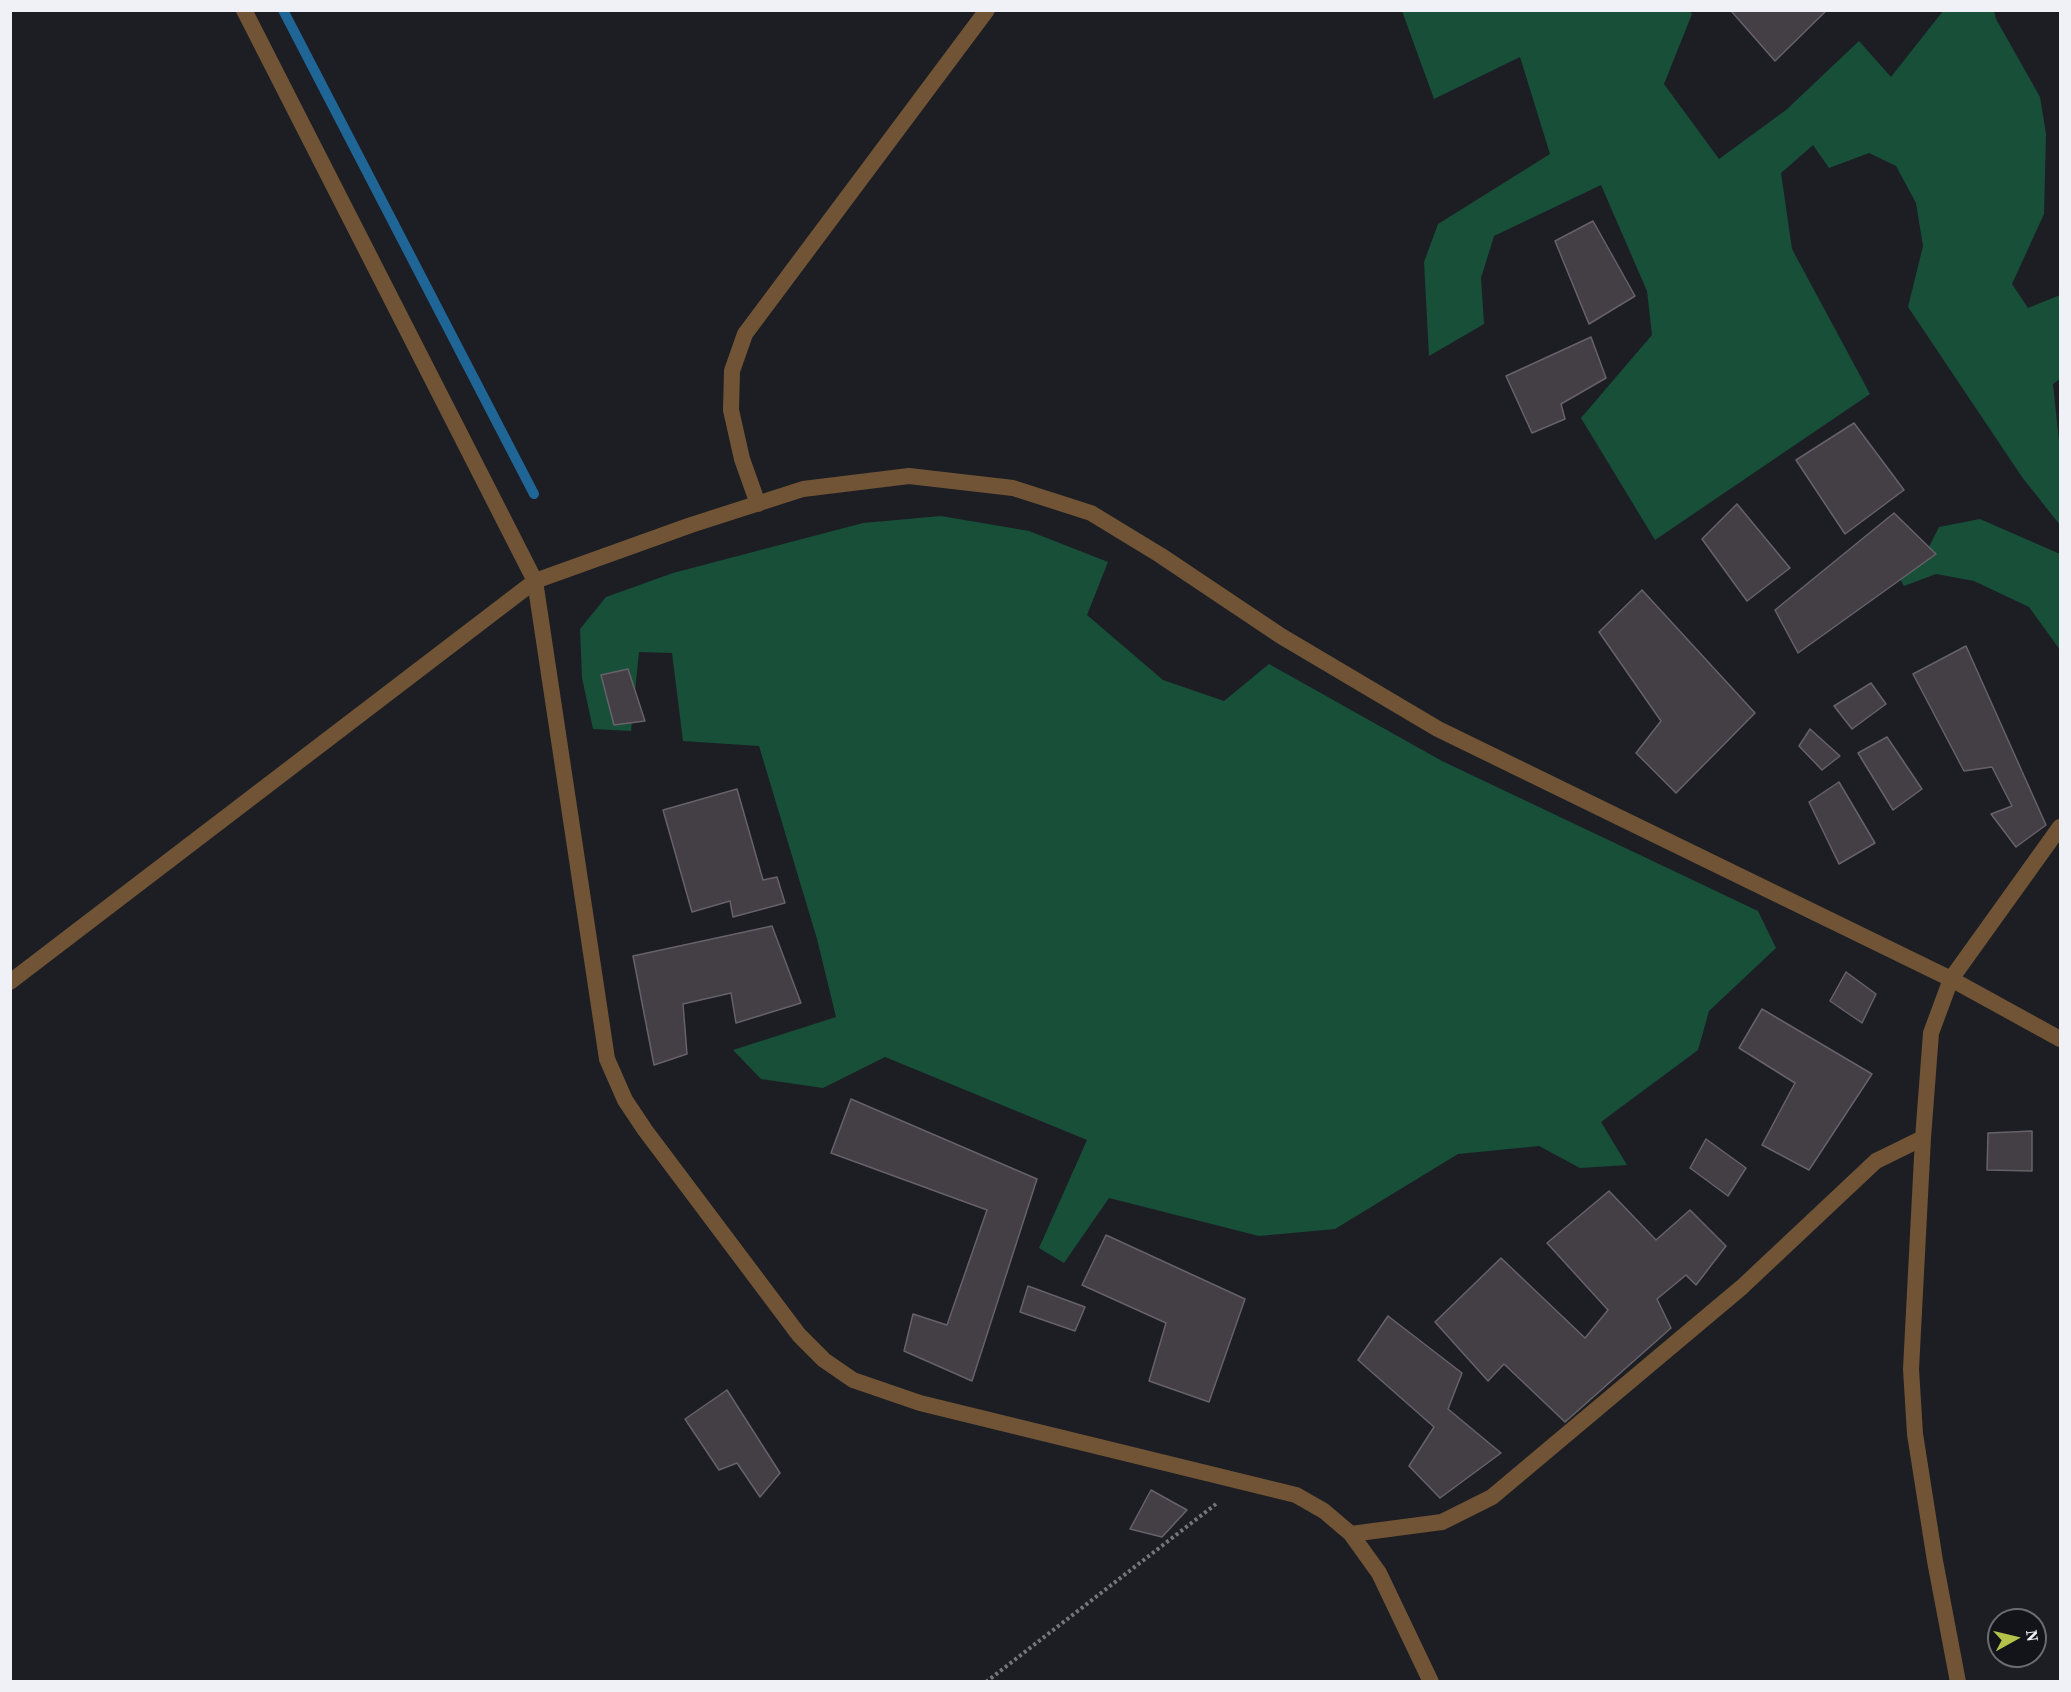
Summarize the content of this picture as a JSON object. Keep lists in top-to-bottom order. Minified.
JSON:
{"north":"right"}
